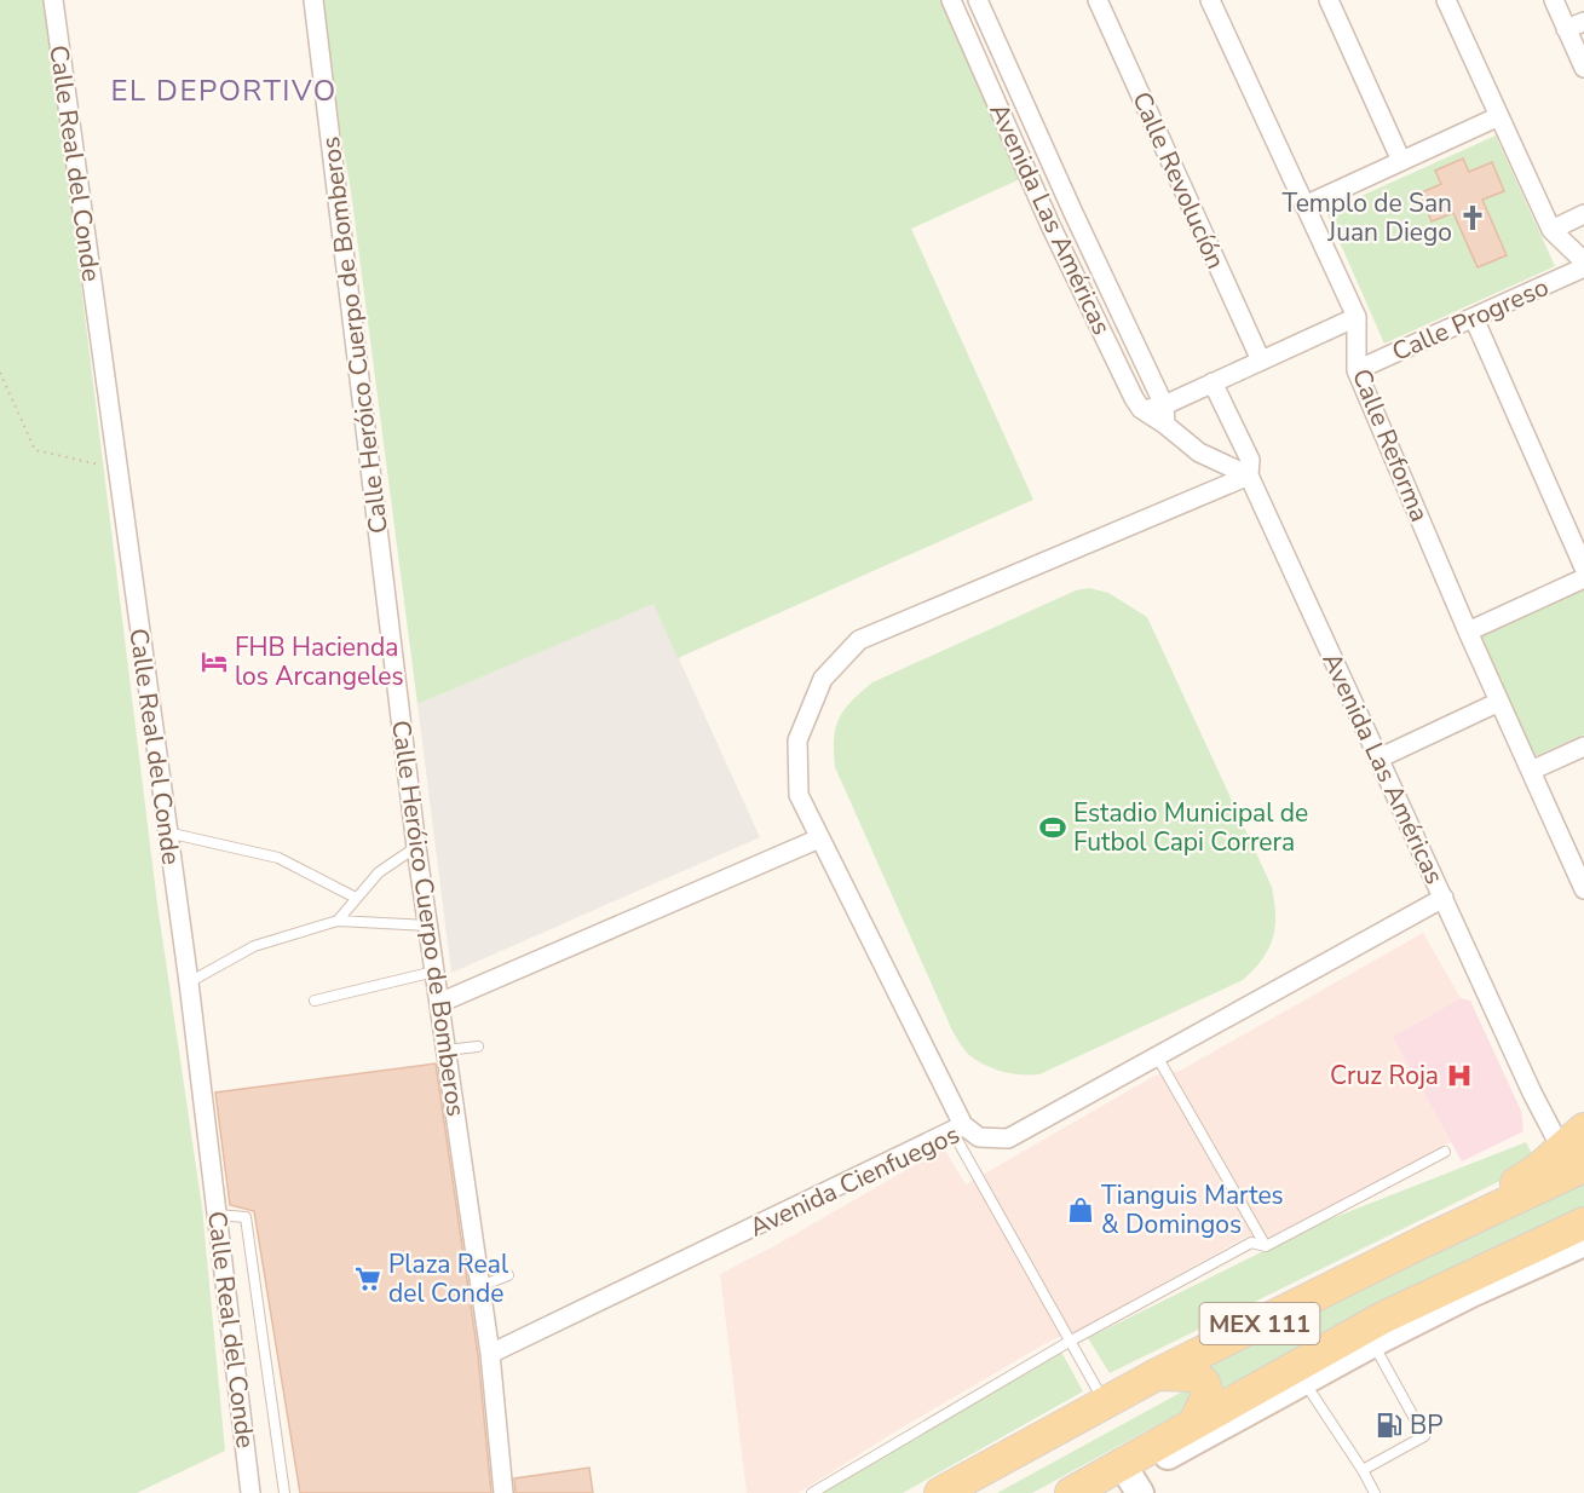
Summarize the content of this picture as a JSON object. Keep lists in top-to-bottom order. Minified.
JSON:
{"streets":{"main road":["MEX 111"],"street":["Calle Real del Conde","Calle Revolucíón","Avenida Las Américas","Calle Progreso","Calle Heróico Cuerpo de Bomberos","Calle Reforma","Avenida Cienfuegos"]},"crossings":[["Calle Revolucíón","Calle Progreso"],["Avenida Las Américas","Calle Progreso"],["Avenida Las Américas","Avenida Cienfuegos"],["Avenida Las Américas","MEX 111"],["Calle Progreso","Calle Reforma"],["Calle Heróico Cuerpo de Bomberos","Avenida Cienfuegos"]],"districts":["EL DEPORTIVO"],"places":{"church":["Templo de San Juan Diego"],"hotel":["FHB Hacienda los Arcangeles"],"sports":["Estadio Municipal de Futbol Capi Correra"],"hospital":["Cruz Roja"],"shop":["Tianguis Martes & Domingos"],"supermarket":["Plaza Real del Conde"],"fuel station":["BP"]}}
